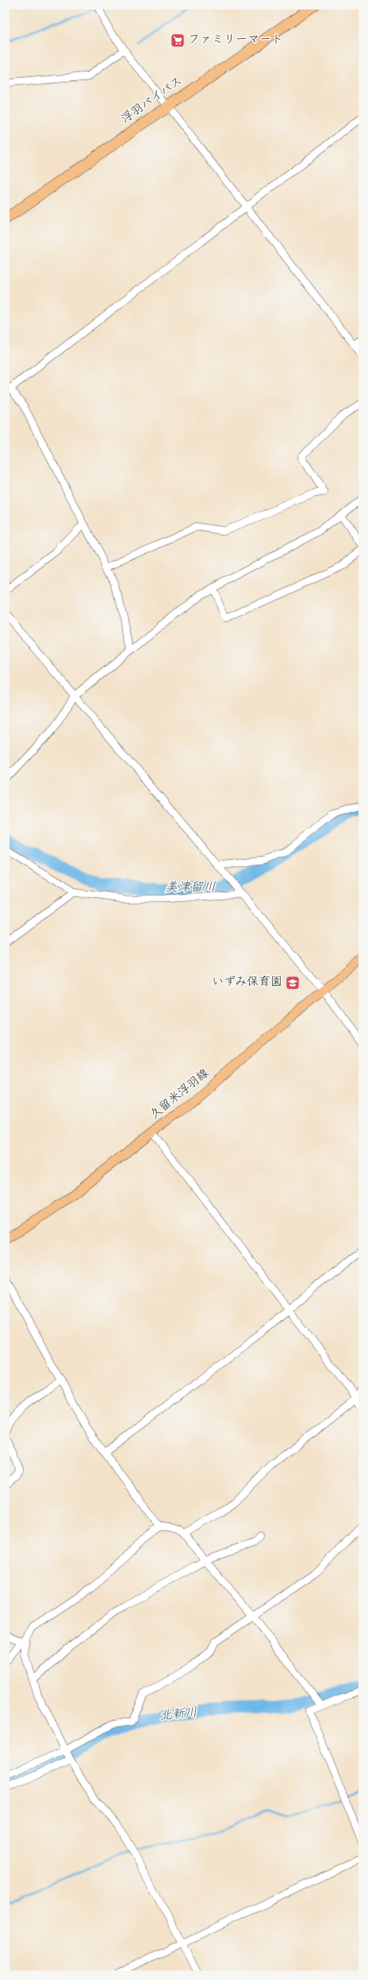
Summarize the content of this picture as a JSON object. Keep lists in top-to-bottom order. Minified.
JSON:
{"streets":{"highway":["浮羽バイパス"],"main road":["久留米浮羽線"]},"water":["美津留川","北新川"],"places":{"supermarket":["ファミリーマート"],"school or university":["いずみ保育園"]}}
